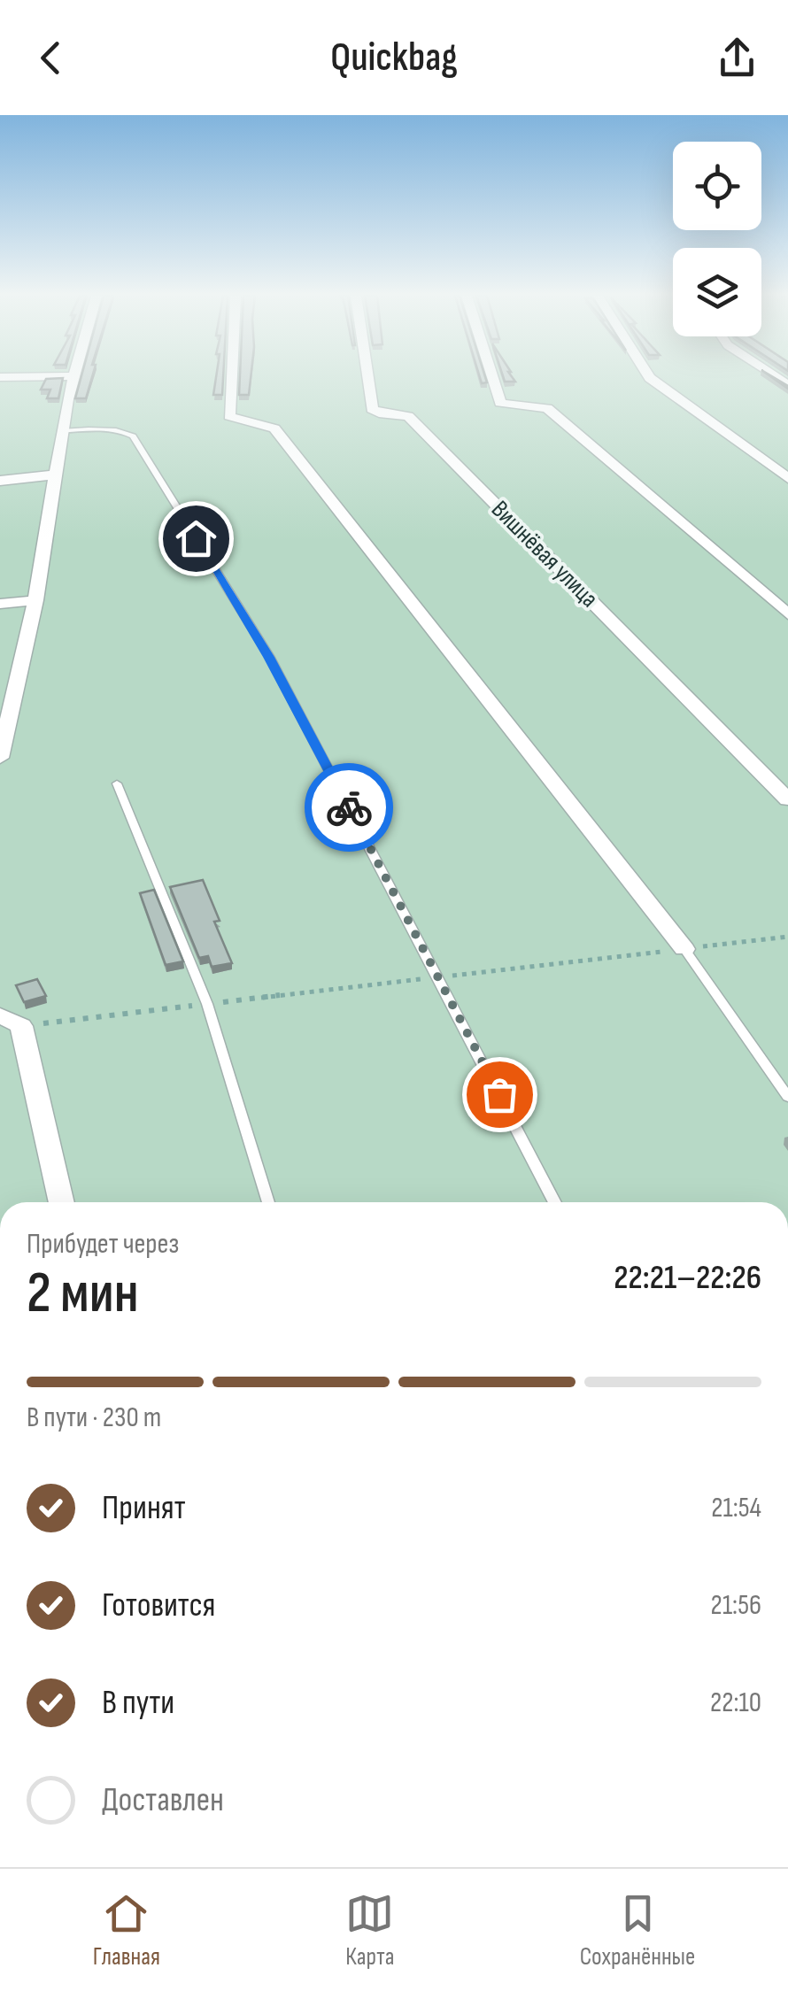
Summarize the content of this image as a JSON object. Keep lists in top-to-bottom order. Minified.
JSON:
{"streets":{"street":["Вишнёвая улица"]},"page":{"header":"Quickbag","heading":["2 мин","Прибудет через","22:21–22:26"],"bar":"В пути · 230 m","list":[["Принят","21:54"],["Готовится","21:56"],["В пути","22:10"],"Доставлен"],"tabs":["Главная","Карта","Сохранённые"]}}
